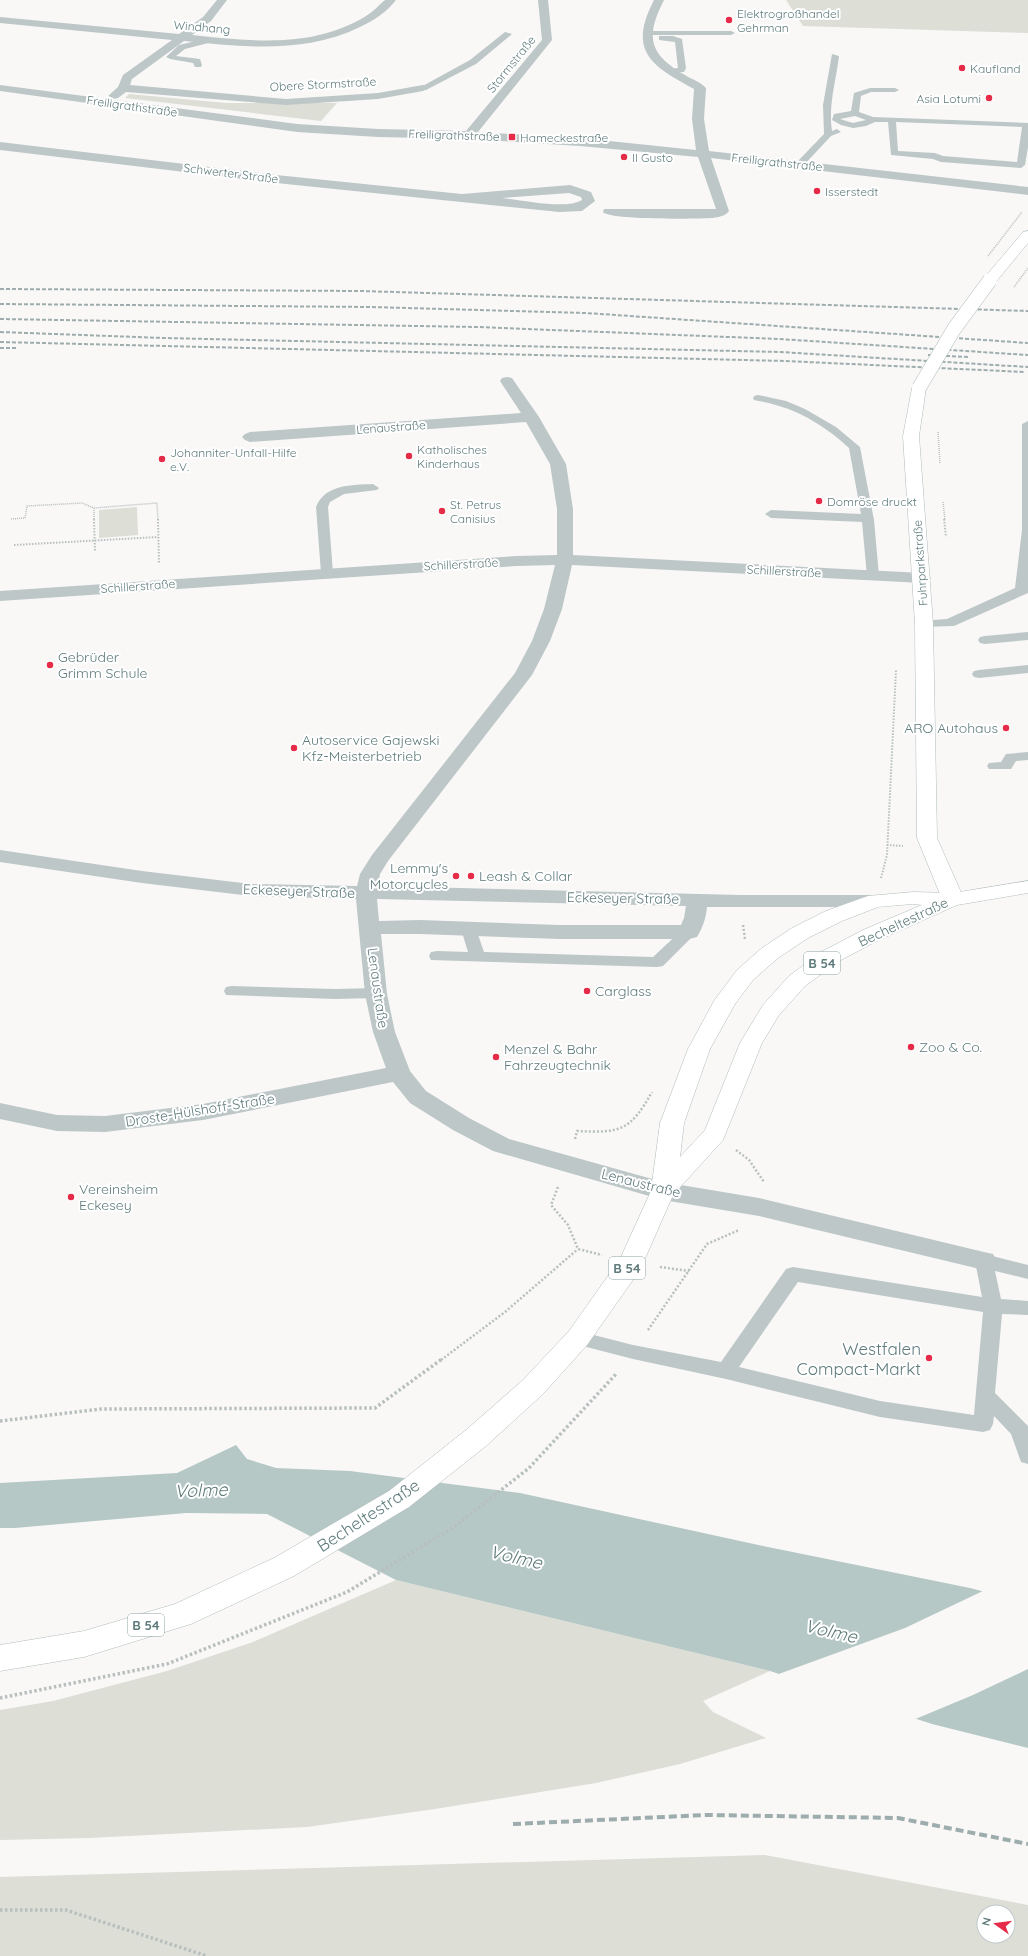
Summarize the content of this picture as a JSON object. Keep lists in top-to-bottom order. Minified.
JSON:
{"streets":{"main road":["Fuhrparkstraße","Becheltestraße","B 54"],"street":["Windhang","Stormstraße","Obere Stormstraße","Freiligrathstraße","Schwerter Straße","Lenaustraße","Schillerstraße","Eckeseyer Straße","Droste-Hülshoff-Straße"]},"crossings":[["Stormstraße","Freiligrathstraße"],["Lenaustraße","Schillerstraße"],["Lenaustraße","Eckeseyer Straße"],["Lenaustraße","Becheltestraße"],["Lenaustraße","Droste-Hülshoff-Straße"],["Fuhrparkstraße","Schillerstraße"],["Fuhrparkstraße","Becheltestraße"],["Fuhrparkstraße","B 54"],["Eckeseyer Straße","Becheltestraße"],["Becheltestraße","B 54"]],"water":["Volme"],"places":{"other":["Elektrogroßhandel Gehrman","Kaufland","Asia Lotumi","Il Gusto","Isserstedt","Katholisches Kinderhaus","Johanniter-Unfall-Hilfe e.V.","Domröse druckt","St. Petrus Canisius","Gebrüder Grimm Schule","ARO Autohaus","Autoservice Gajewski Kfz-Meisterbetrieb","Lemmy's Motorcycles","Leash & Collar","Carglass","Zoo & Co.","Menzel & Bahr Fahrzeugtechnik","Vereinsheim Eckesey","Westfalen Compact-Markt"],"transit":["Hameckestraße"]},"north":"left"}
